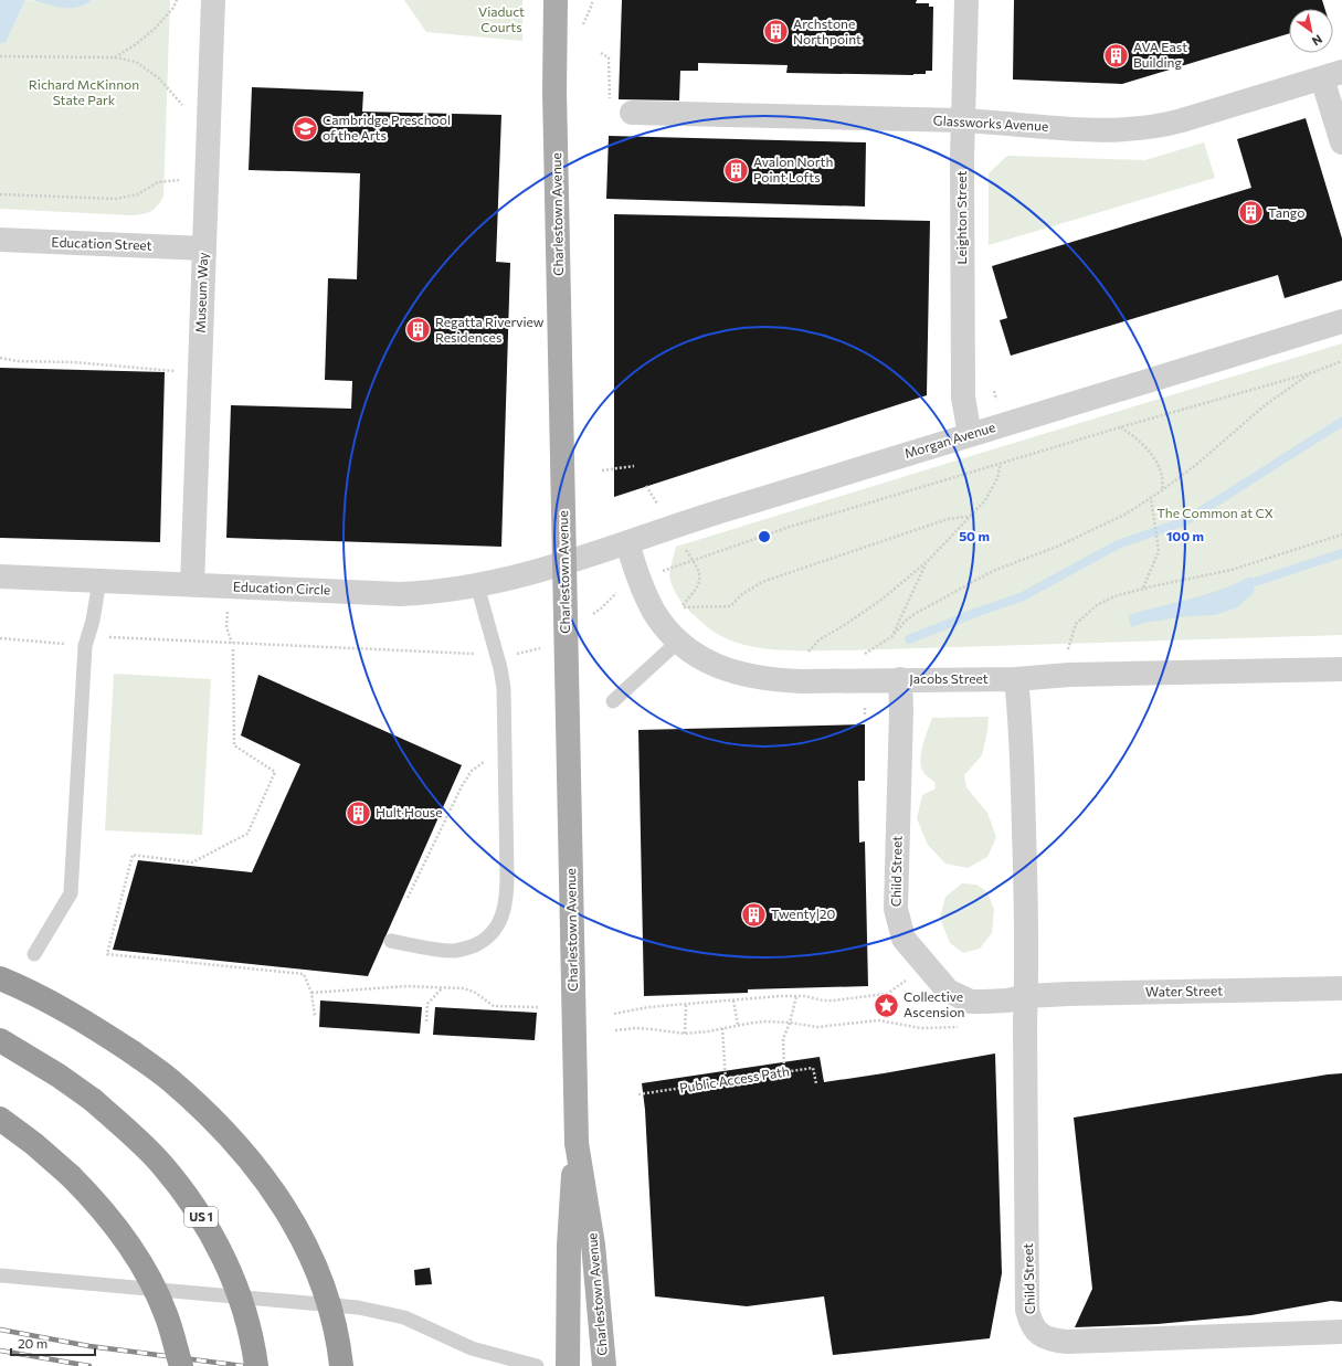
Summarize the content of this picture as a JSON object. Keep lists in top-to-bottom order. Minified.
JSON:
{"streets":{"highway":["US 1"],"main road":["Charlestown Avenue"],"street":["Glassworks Avenue","Leighton Street","Education Street","Museum Way","Morgan Avenue","Education Circle","Jacobs Street","Child Street","Water Street"],"path":["Public Access Path"]},"crossings":[["Glassworks Avenue","Leighton Street"],["Leighton Street","Morgan Avenue"],["Education Street","Museum Way"],["Museum Way","Education Circle"],["Morgan Avenue","Education Circle"],["Morgan Avenue","Jacobs Street"],["Jacobs Street","Child Street"],["Child Street","Water Street"]],"parks":["Viaduct Courts","Richard McKinnon State Park","The Common at CX"],"places":{"building":["Archstone Northpoint","AVA East Building","Avalon North Point Lofts","Tango","Regatta Riverview Residences","Hult House","Twenty|20"],"school or university":["Cambridge Preschool of the Arts"],"place":["Collective Ascension"]},"scale_bar":"20 m","north":"bottom right","rings":["50 m","100 m"]}
